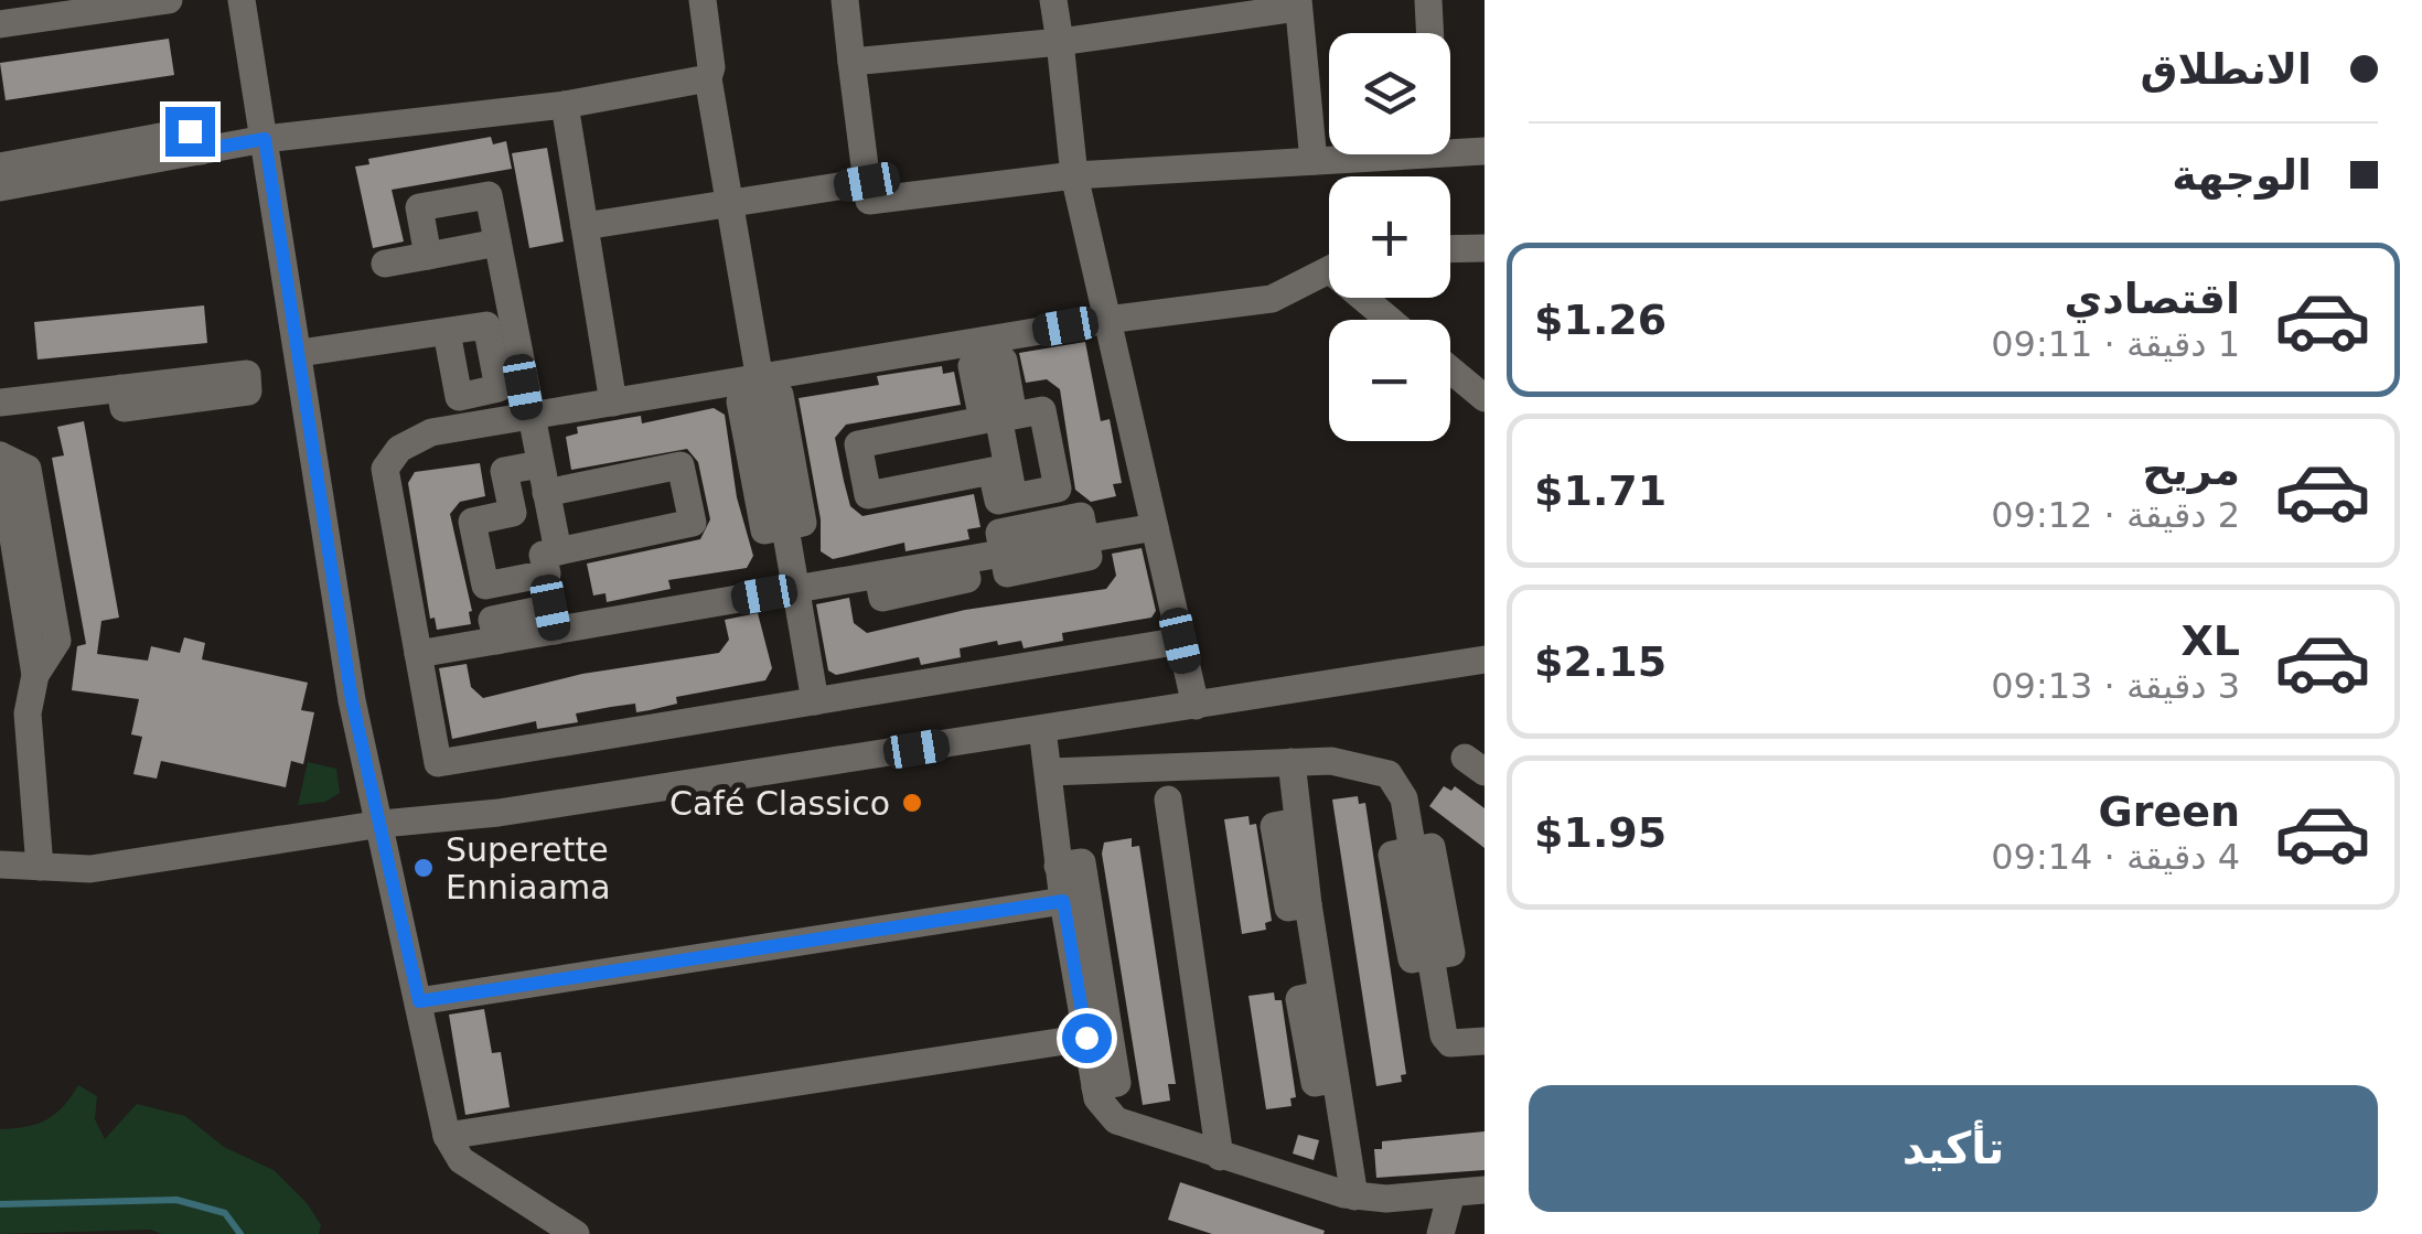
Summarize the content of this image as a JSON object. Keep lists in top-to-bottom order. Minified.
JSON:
{"places":["Café Classico","Superette Enniaama"],"page":{"banner":["الانطلاق","الوجهة"],"map_buttons":["+","−"],"list":[{"name":"اقتصادي","note":"1 دقيقة · 09:11","value":"$1.26"},{"name":"مريح","note":"2 دقيقة · 09:12","value":"$1.71"},{"name":"XL","note":"3 دقيقة · 09:13","value":"$2.15"},{"name":"Green","note":"4 دقيقة · 09:14","value":"$1.95"}],"buttons":"تأكيد"}}
